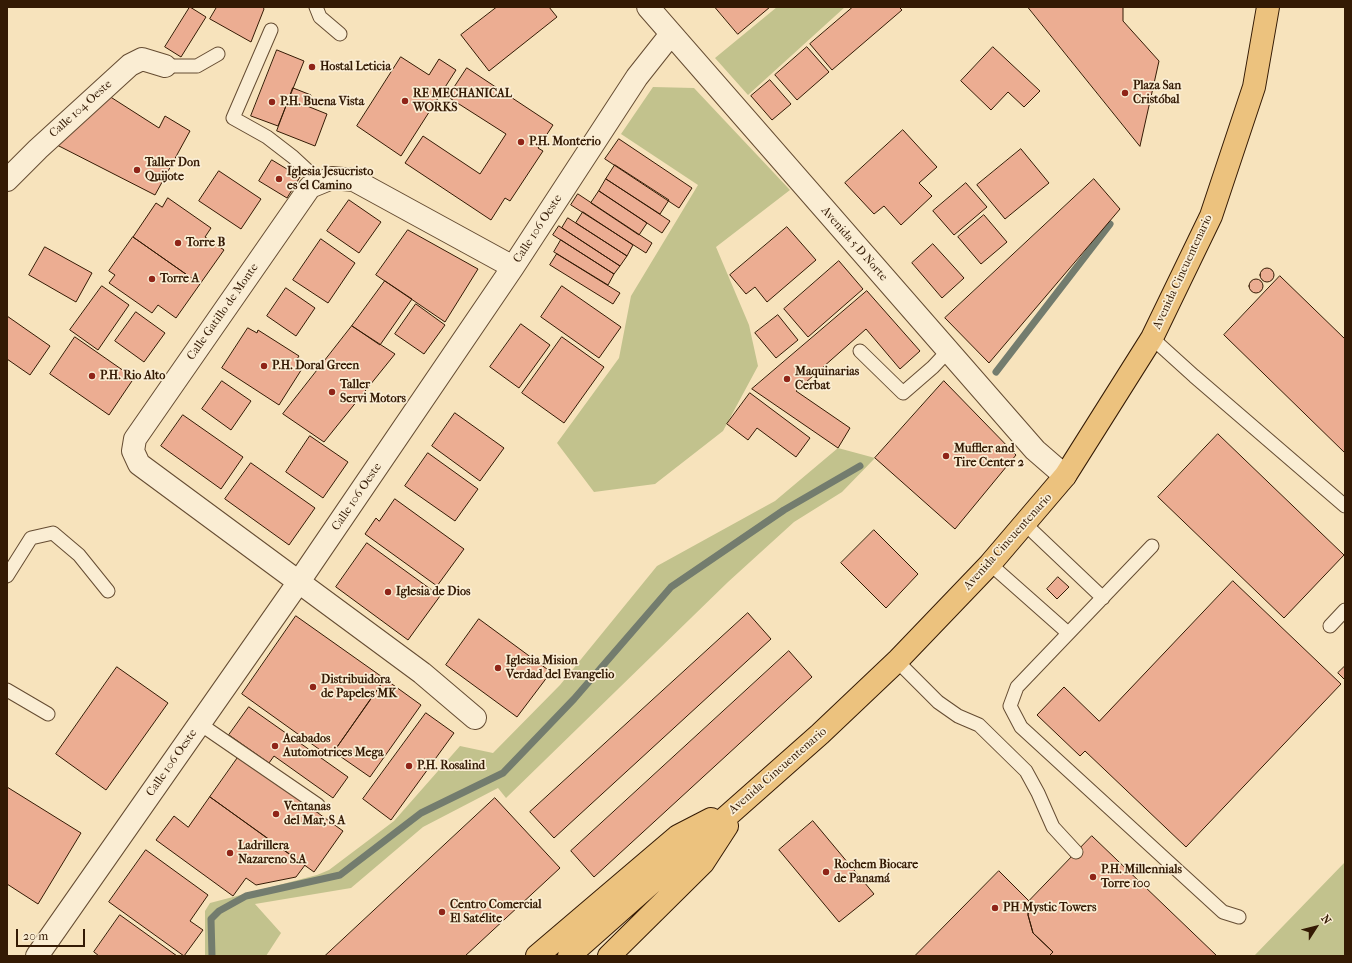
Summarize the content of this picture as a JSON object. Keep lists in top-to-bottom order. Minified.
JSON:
{"streets":{"main road":["Avenida Cincuentenario"],"street":["Calle 104 Oeste","Calle 106 Oeste","Avenida 5 D Norte","Calle Gatillo de Monte"]},"crossings":[["Calle 106 Oeste","Avenida 5 D Norte"],["Calle 106 Oeste","Calle Gatillo de Monte"],["Avenida 5 D Norte","Avenida Cincuentenario"]],"places":["Hostal Leticia","Plaza San Cristóbal","RE MECHANICAL WORKS","P.H. Buena Vista","P.H. Monterio","Taller Don Quijote","Iglesia Jesucristo es el Camino","Torre B","Torre A","P.H. Doral Green","P.H. Rio Alto","Maquinarias Cerbat","Taller Servi Motors","Muffler and Tire Center 2","Iglesia de Dios","Iglesia Mision Verdad del Evangelio","Distribuidora de Papeles MK","Acabados Automotrices Mega","P.H. Rosalind","Ventanas del Mar, S A","Ladrillera Nazareno S.A","Rochem Biocare de Panamá","P.H. Millennials Torre 100","PH Mystic Towers","Centro Comercial El Satélite"],"scale_bar":"20 m","north":"top right"}
